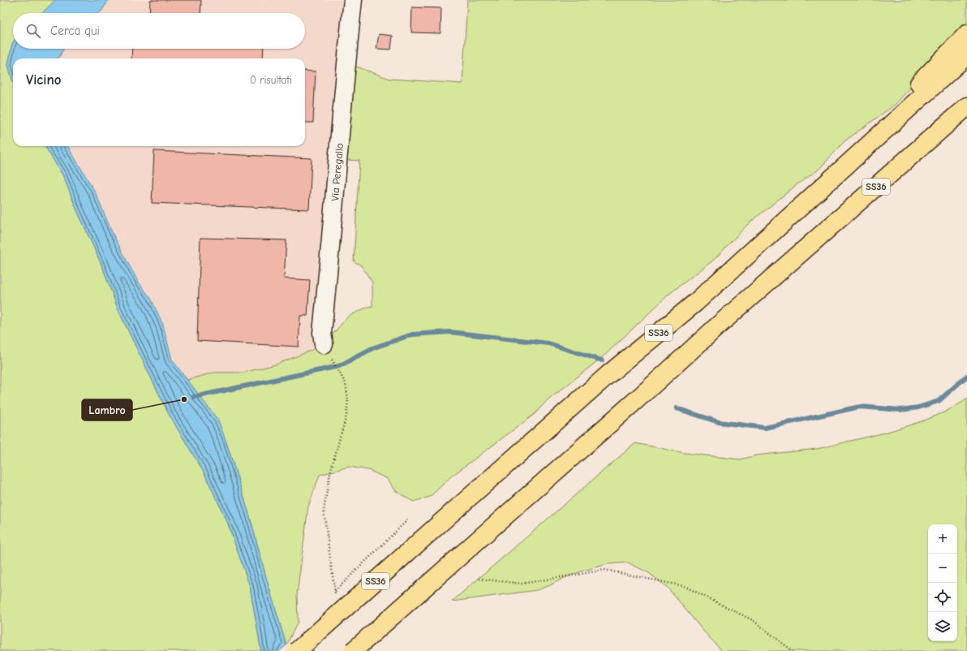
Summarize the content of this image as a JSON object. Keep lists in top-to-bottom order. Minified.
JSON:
{"streets":{"highway":["SS36"],"street":["Via Peregallo"]},"places":["Lambro"],"page":{"search":"Cerca qui","heading":["Vicino","0 risultati"],"map_buttons":["+","−"]}}
